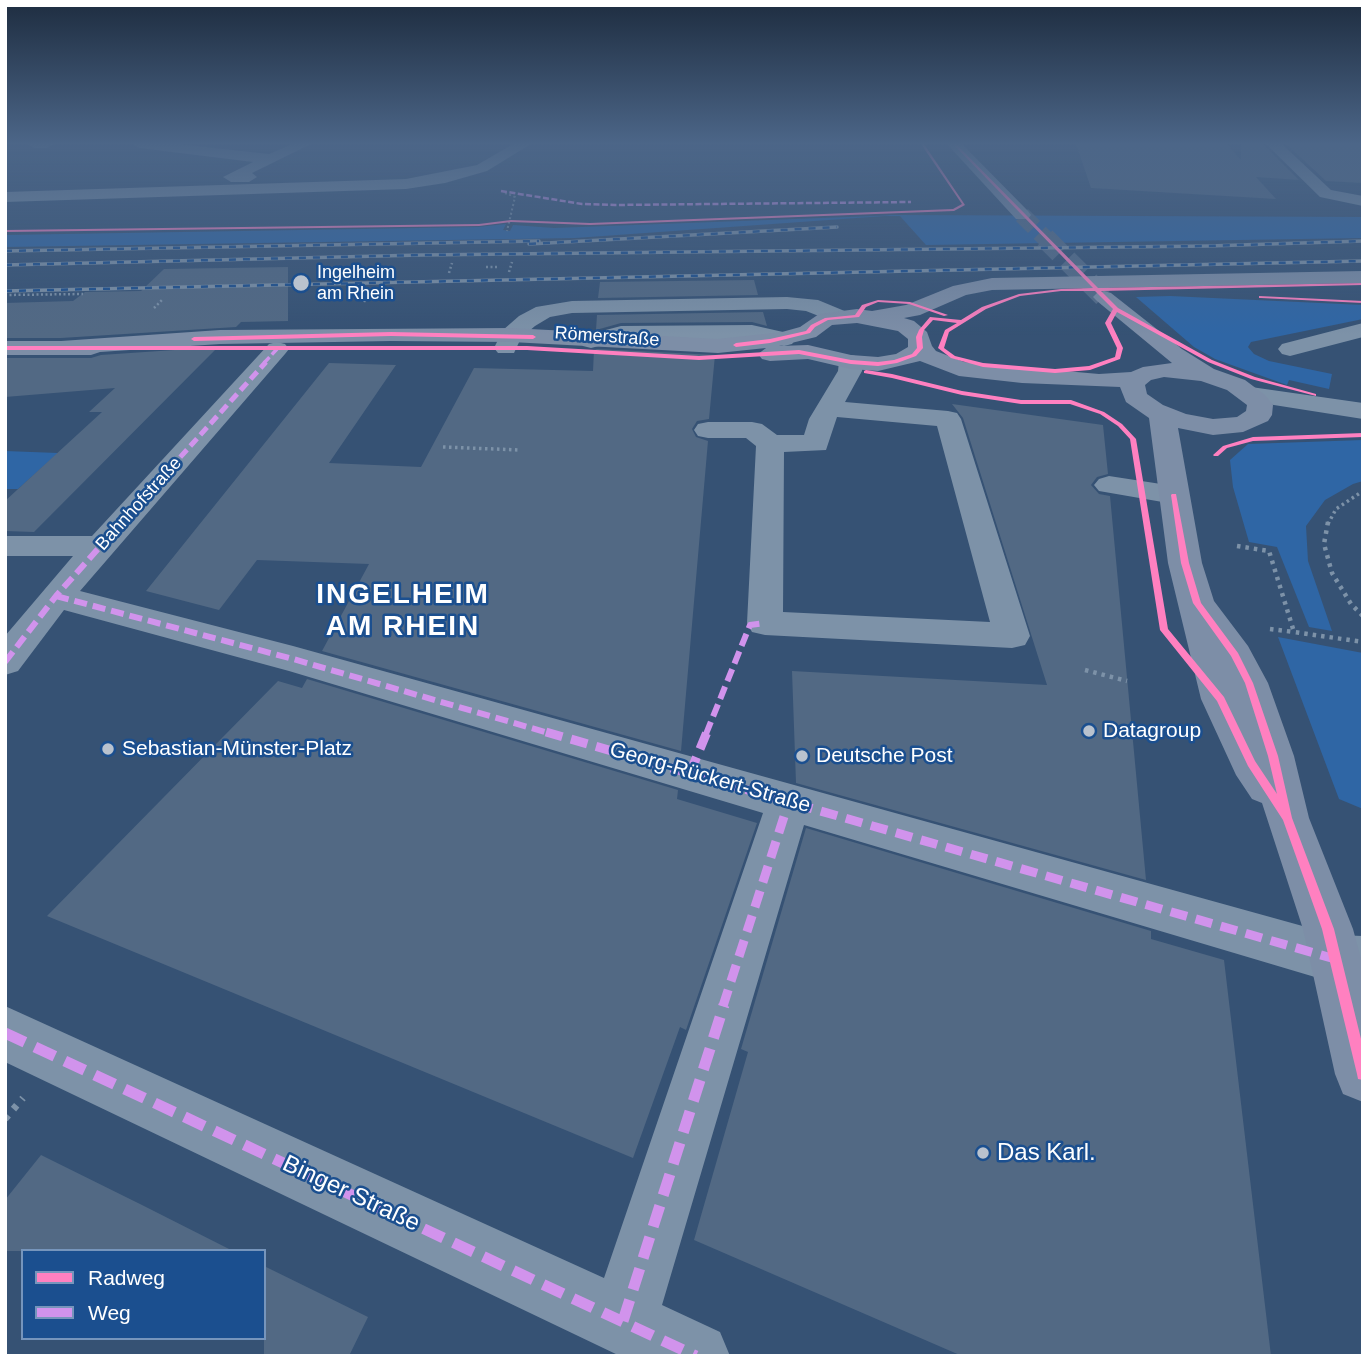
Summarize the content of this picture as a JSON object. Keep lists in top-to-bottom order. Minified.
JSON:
{"streets":{"main road":["Römerstraße"],"street":["Bahnhofstraße","Georg-Rückert-Straße","Binger Straße"]},"crossings":[["Römerstraße","Bahnhofstraße"],["Bahnhofstraße","Georg-Rückert-Straße"]],"districts":["INGELHEIM AM RHEIN"],"places":["Ingelheim am Rhein","Datagroup","Sebastian-Münster-Platz","Deutsche Post","Das Karl."],"legend":["Radweg","Weg"]}
